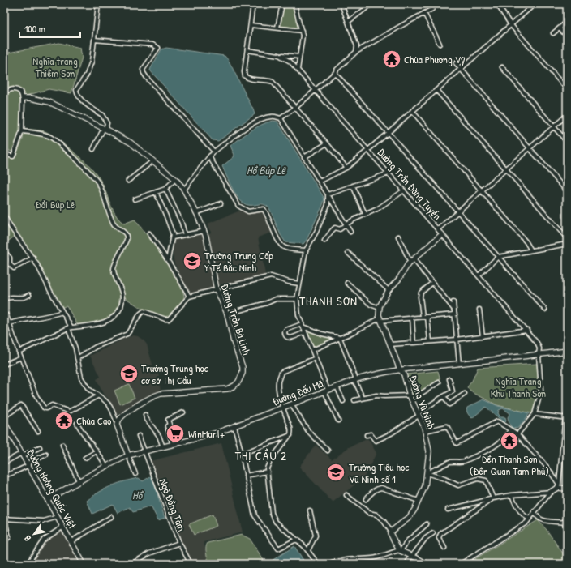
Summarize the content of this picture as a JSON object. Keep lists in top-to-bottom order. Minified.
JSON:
{"streets":{"street":["Đường Trần Đăng Tuyển","Đường Trần Bá Linh","Đường Đấu Mã","Đường Vũ Ninh","Đường Hoàng Quốc Việt","Ngõ Đồng Tâm"]},"crossings":[["Đường Trần Đăng Tuyển","Đường Đấu Mã"],["Đường Đấu Mã","Đường Vũ Ninh"],["Đường Đấu Mã","Đường Hoàng Quốc Việt"],["Đường Đấu Mã","Ngõ Đồng Tâm"]],"districts":["THANH SƠN","THỊ CẦU 2"],"water":["Hồ Búp Lê","Hồ"],"parks":["Nghĩa trang Thiềm Sơn","Đồi Búp Lê","Nghĩa Trang Khu Thanh Sơn"],"places":{"temple":["Chùa Phương Vỹ","Chùa Cao","Đền Thanh Sơn (Đền Quan Tam Phủ)"],"school or university":["Trường Trung Cấp Y Tế Bắc Ninh","Trường Trung học cơ sở Thị Cầu","Trường Tiểu học Vũ Ninh số 1"],"supermarket":["WinMart+"]},"scale_bar":"100 m","north":"bottom left"}
